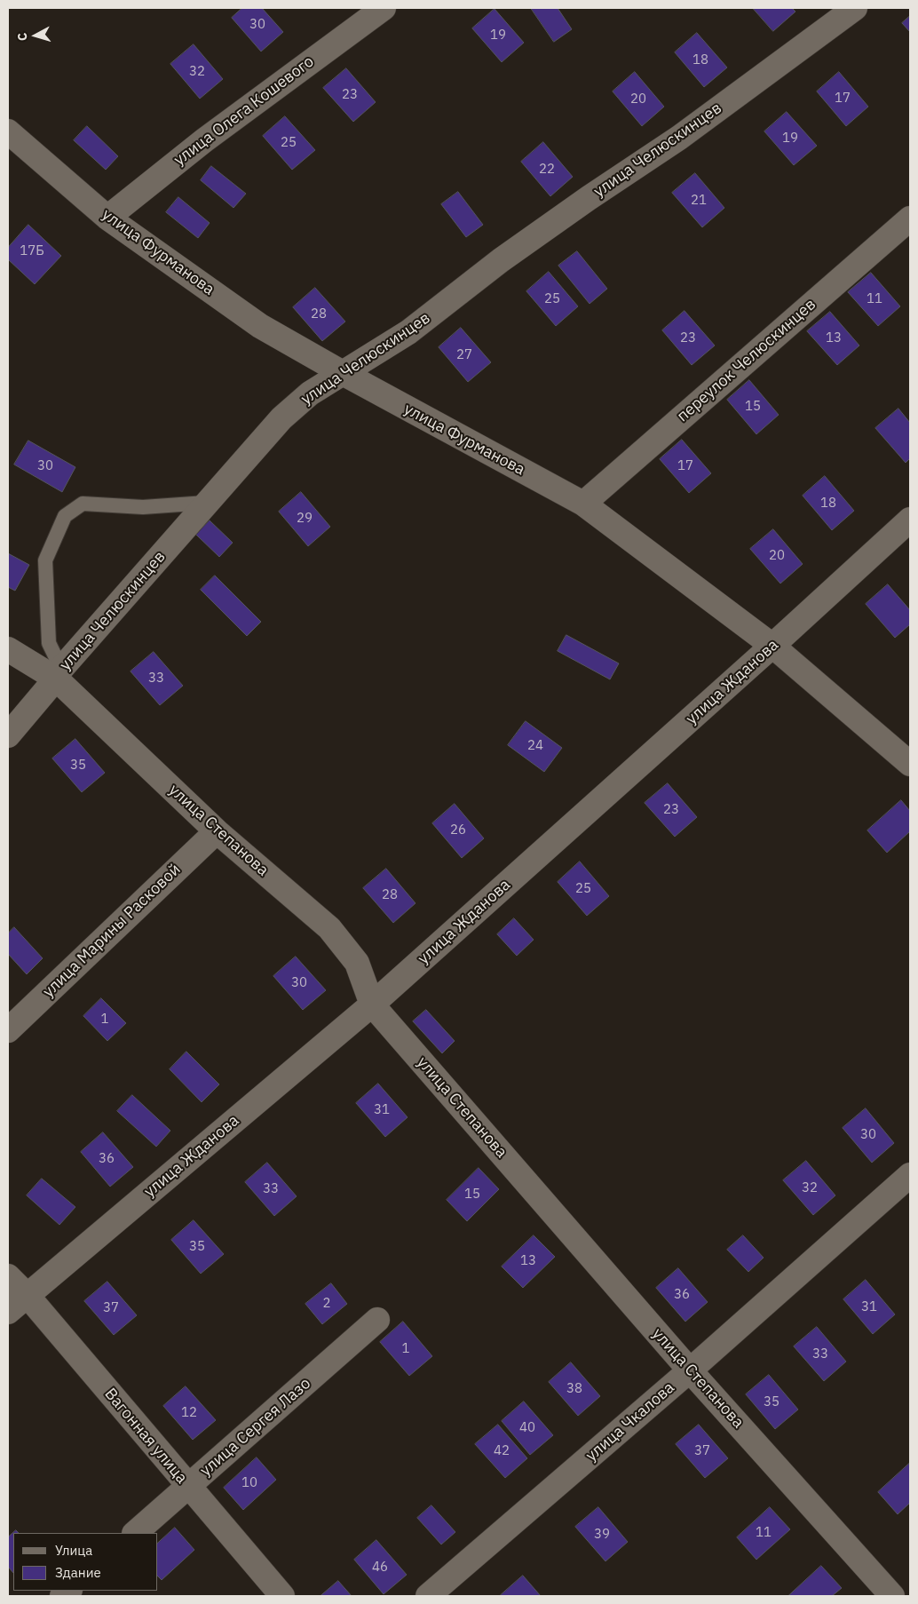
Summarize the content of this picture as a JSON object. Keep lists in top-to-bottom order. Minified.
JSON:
{"streets":{"street":["улица Олега Кошевого","улица Челюскинцев","улица Фурманова","переулок Челюскинцев","улица Жданова","улица Степанова","улица Марины Расковой","улица Чкалова","улица Сергея Лазо","Вагонная улица"]},"crossings":[["улица Олега Кошевого","улица Фурманова"],["улица Челюскинцев","улица Фурманова"],["улица Челюскинцев","улица Степанова"],["улица Фурманова","переулок Челюскинцев"],["улица Фурманова","улица Жданова"],["улица Жданова","улица Степанова"],["улица Жданова","Вагонная улица"],["улица Степанова","улица Марины Расковой"],["улица Степанова","улица Чкалова"],["улица Сергея Лазо","Вагонная улица"]],"house_numbers":["30","19","18","32","23","17","20","19","25","22","21","17Б","25","11","28","23","13","27","15","30","17","18","29","20","33","24","35","23","26","25","28","30","1","31","30","36","32","33","15","35","13","36","2","31","37","1","33","38","35","12","40","42","37","10","11","39","46"],"legend":["Улица","Здание"],"north":"left"}
